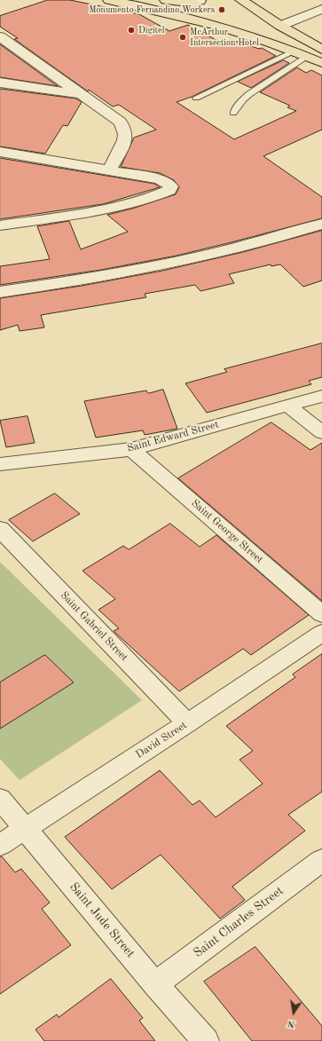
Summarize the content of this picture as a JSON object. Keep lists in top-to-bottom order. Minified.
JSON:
{"streets":{"street":["Saint Edward Street","Saint George Street","Saint Gabriel Street","David Street","Saint Jude Street","Saint Charles Street"]},"crossings":[["Saint Edward Street","Saint George Street"],["Saint Gabriel Street","David Street"],["David Street","Saint Jude Street"],["Saint Jude Street","Saint Charles Street"]],"places":["Monumento Fernandino Workers","Digitel","McArthur Intersection Hotel"],"north":"bottom"}
